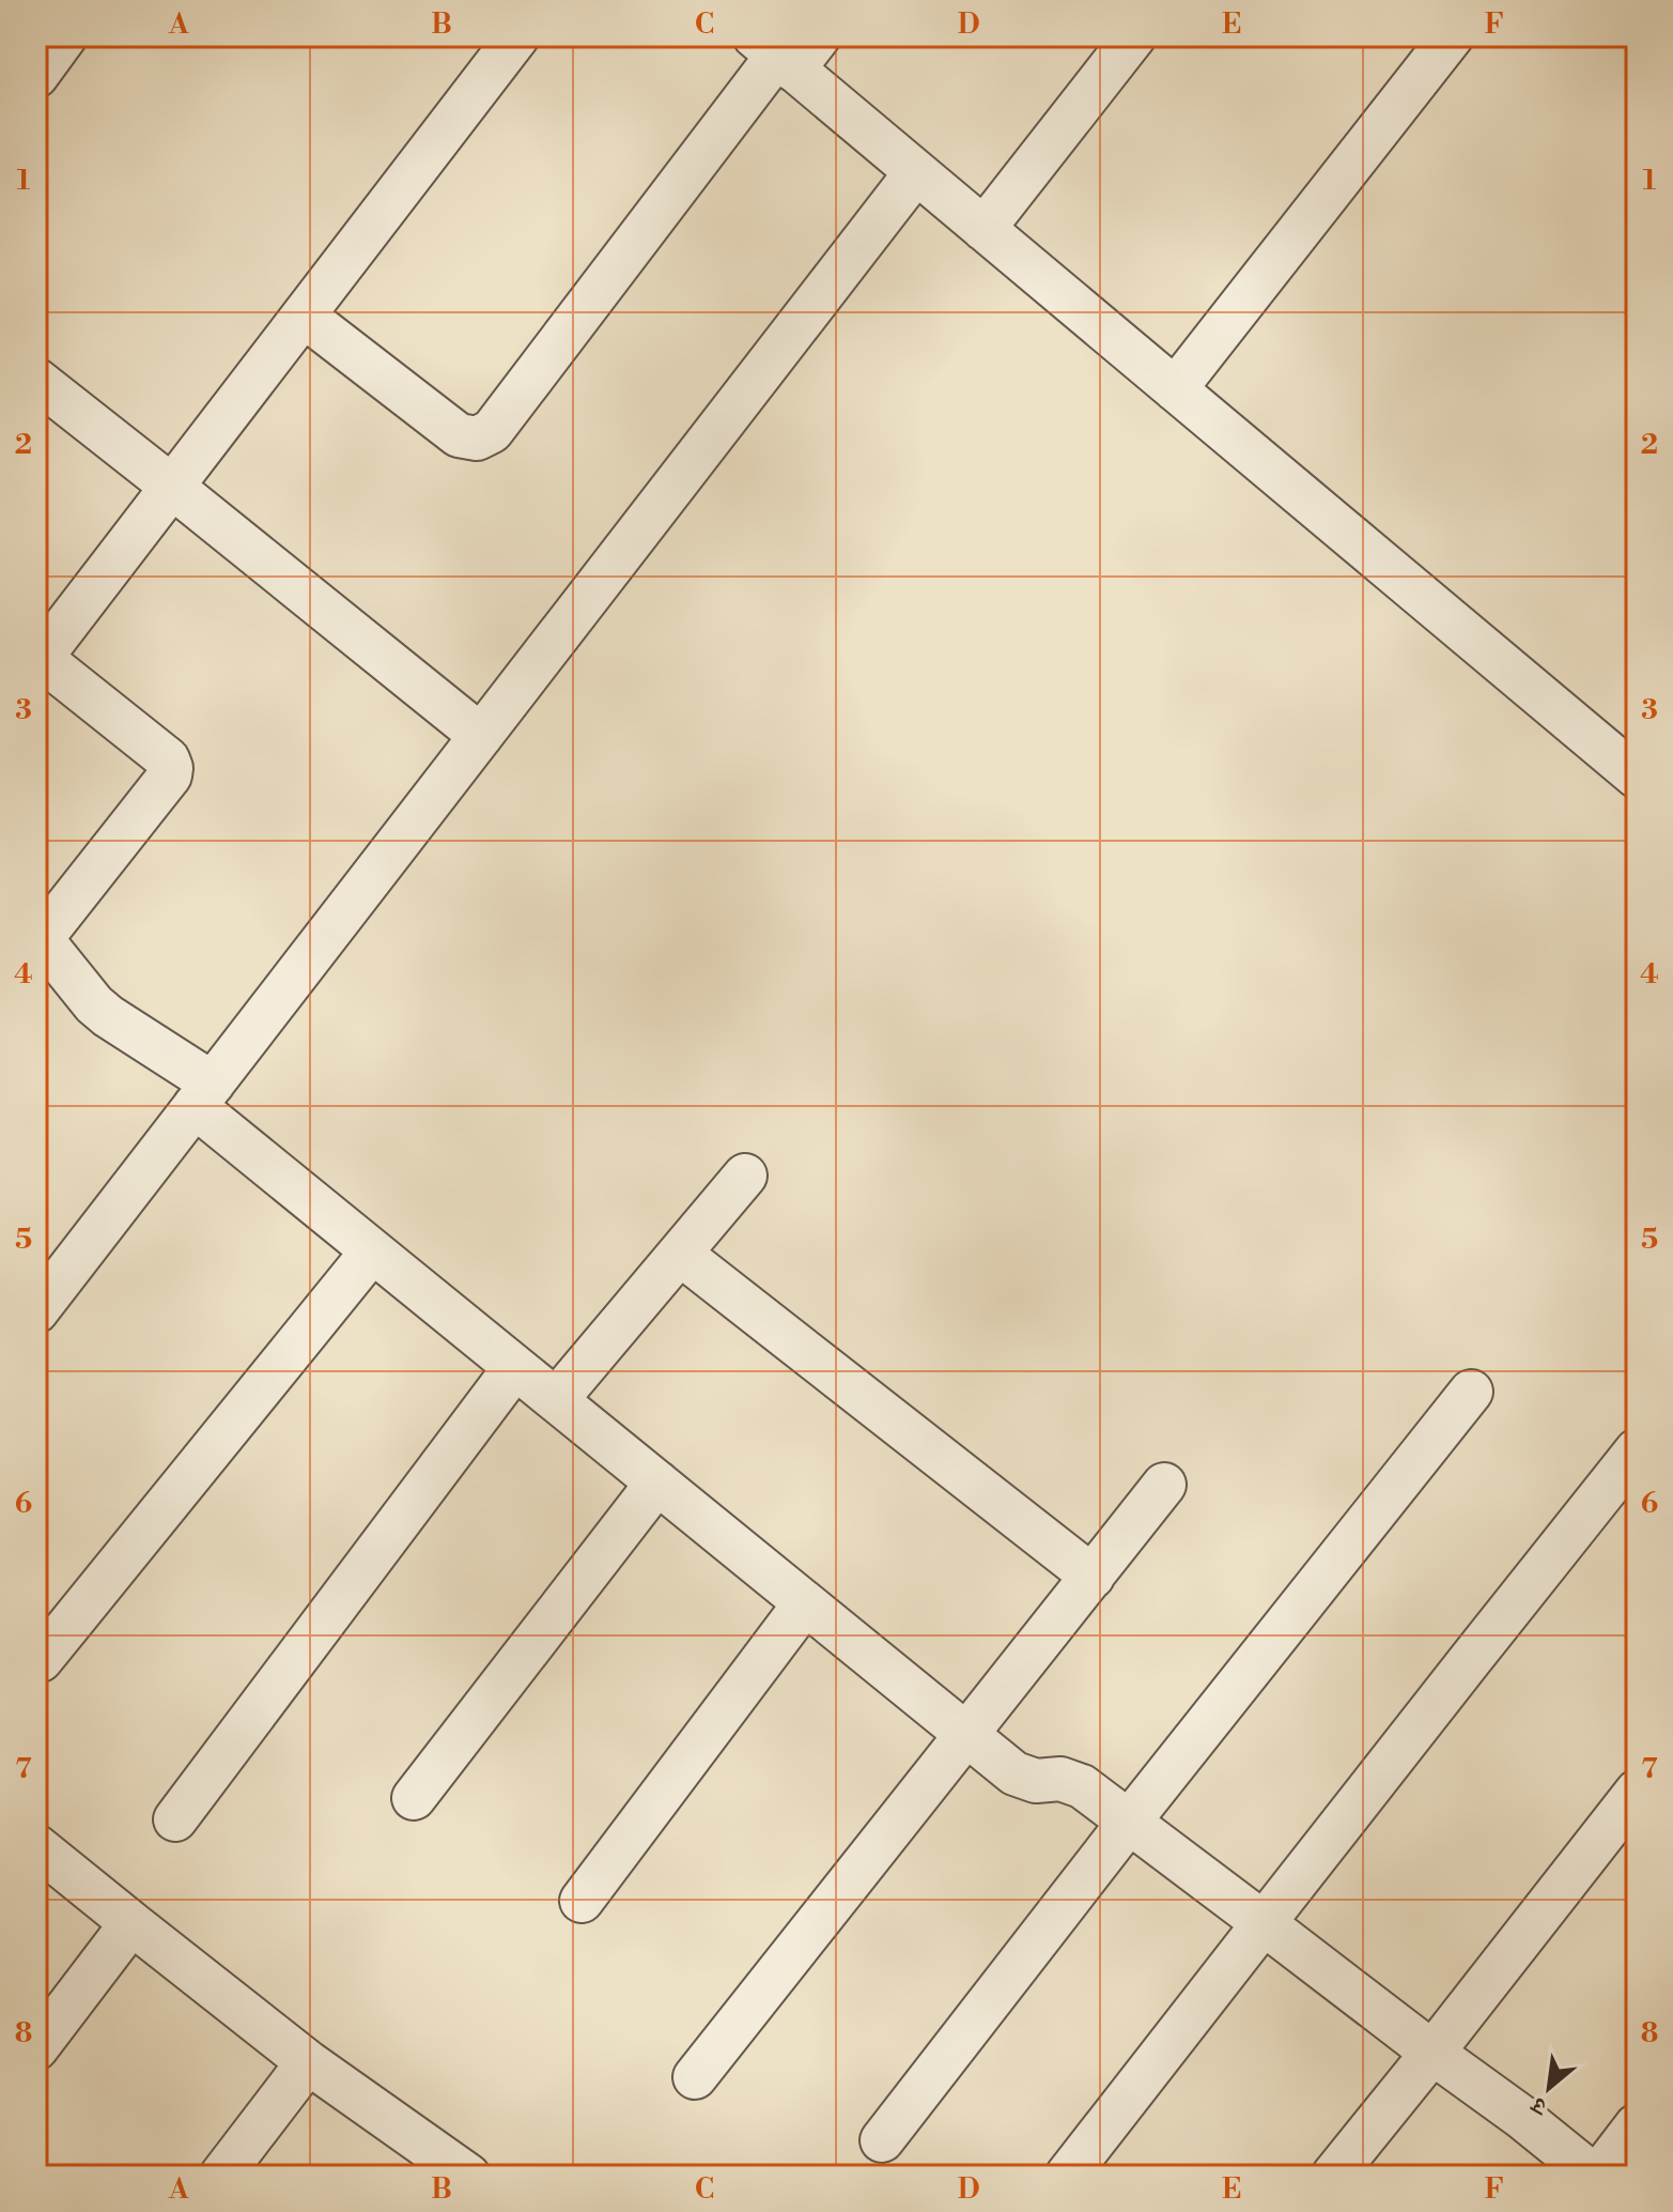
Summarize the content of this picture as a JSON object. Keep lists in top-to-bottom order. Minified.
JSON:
{"north":"bottom left","grid":{"columns":["A","B","C","D","E","F"],"rows":["1","2","3","4","5","6","7","8"]}}
